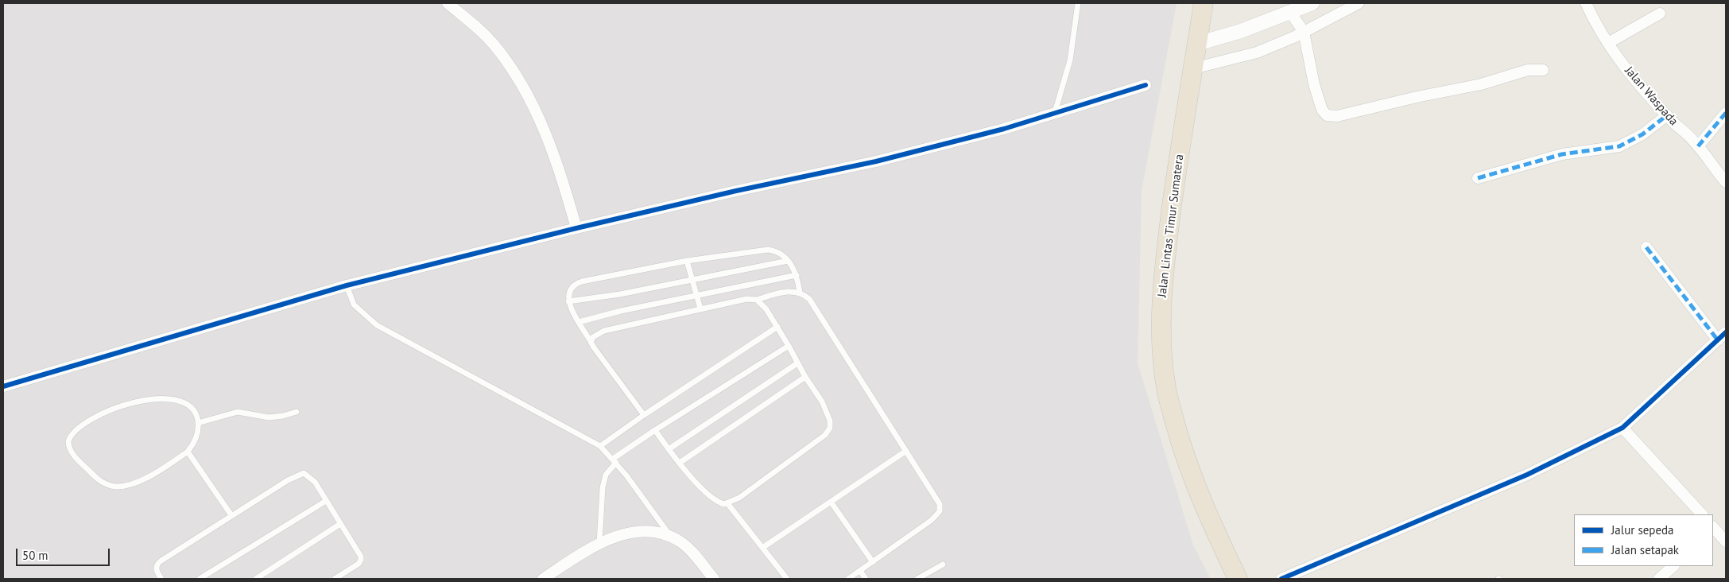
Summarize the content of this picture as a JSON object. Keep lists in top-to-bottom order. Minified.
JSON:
{"streets":{"highway":["Jalan Lintas Timur Sumatera"],"street":["Jalan Waspada"]},"legend":["Jalur sepeda","Jalan setapak"],"scale_bar":"50 m"}
